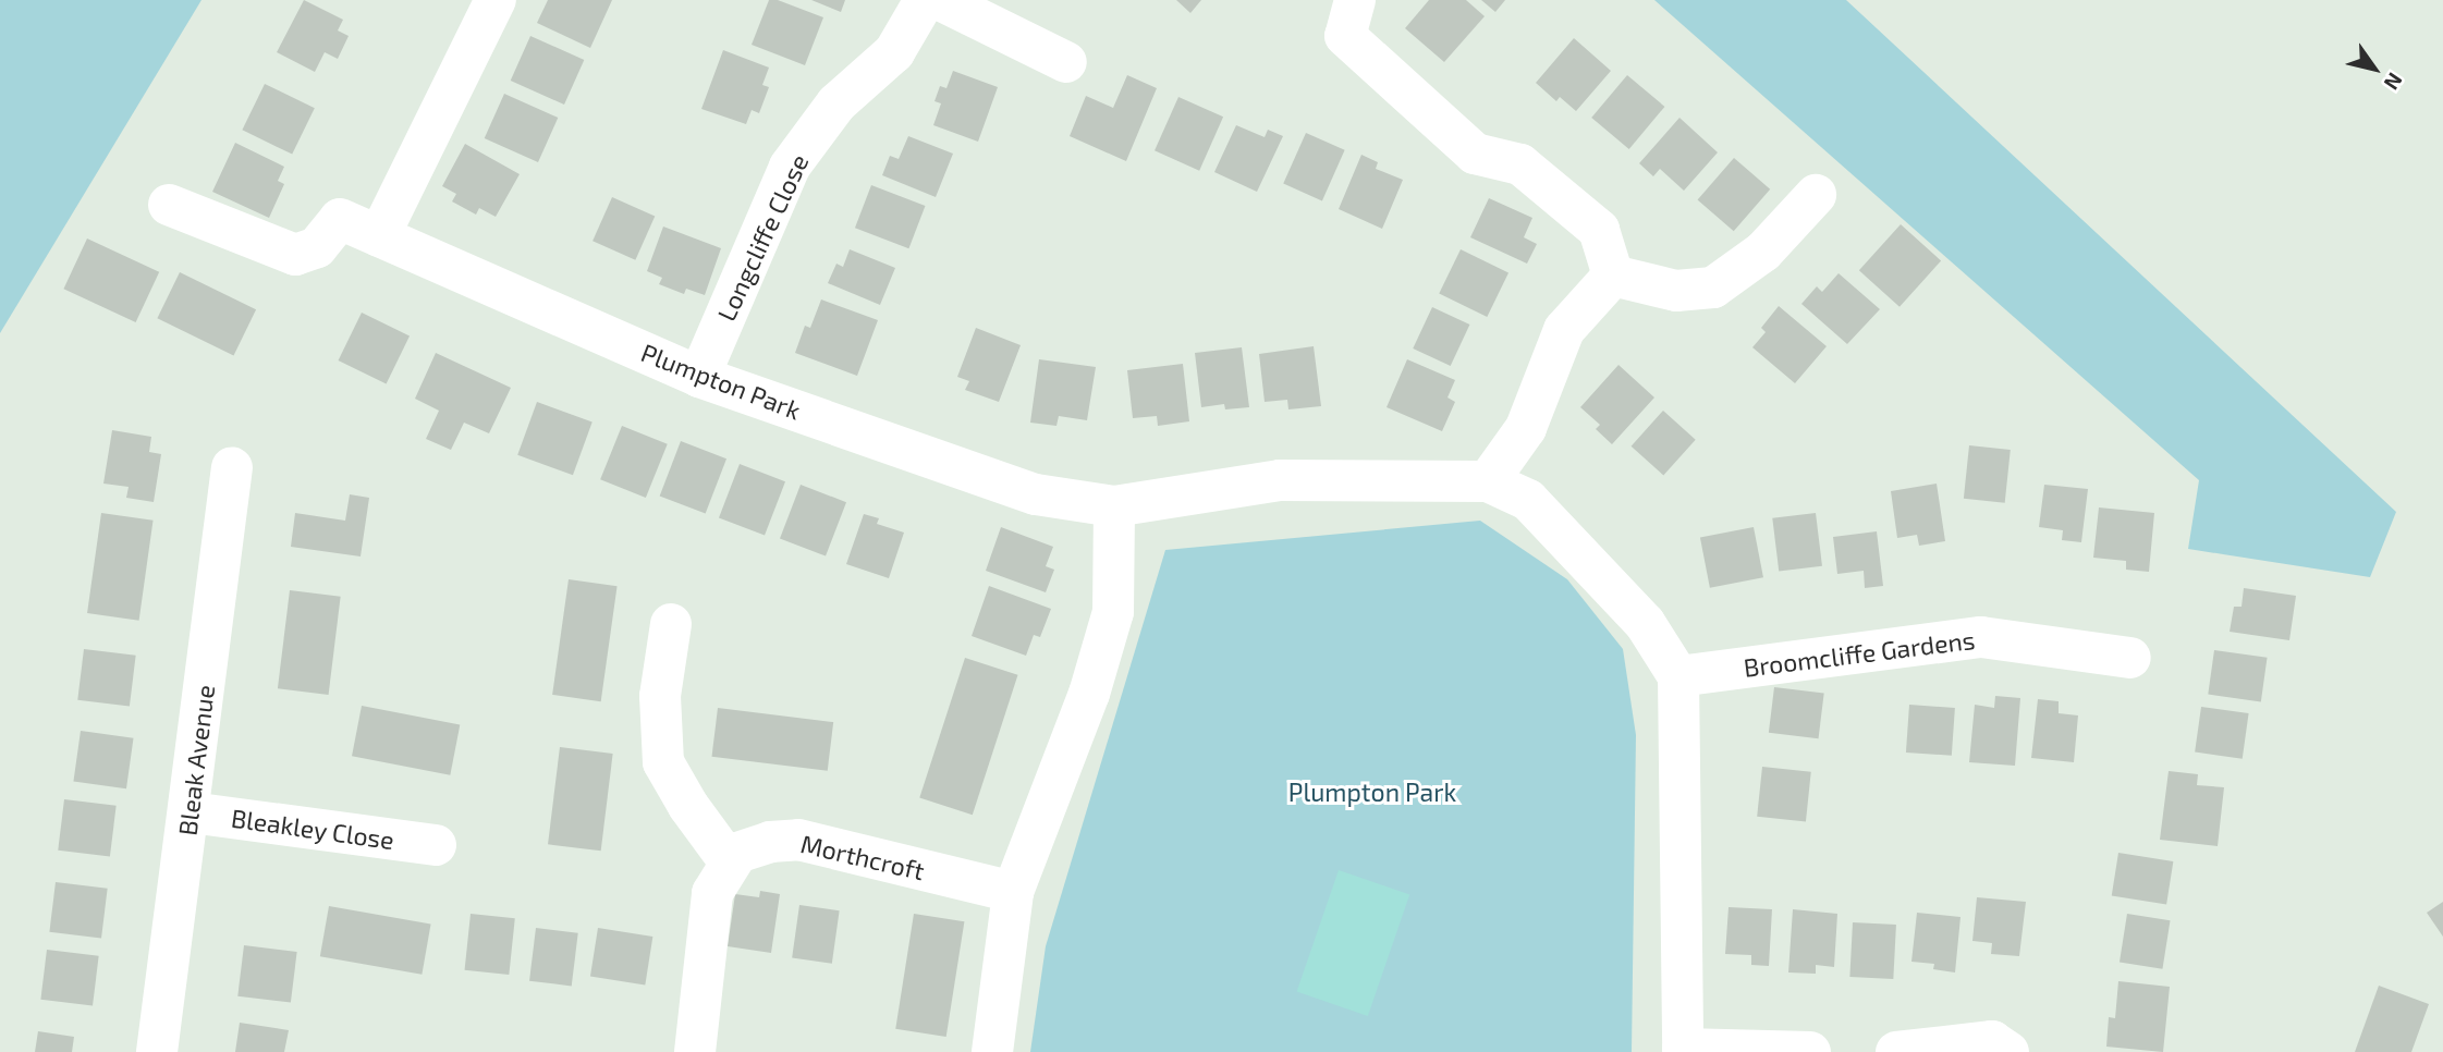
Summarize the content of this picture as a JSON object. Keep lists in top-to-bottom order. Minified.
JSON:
{"streets":{"street":["Longcliffe Close","Plumpton Park","Broomcliffe Gardens","Bleak Avenue","Bleakley Close","Morthcroft"]},"crossings":[["Longcliffe Close","Plumpton Park"],["Plumpton Park","Broomcliffe Gardens"],["Bleak Avenue","Bleakley Close"]],"parks":["Plumpton Park"],"north":"bottom right"}
